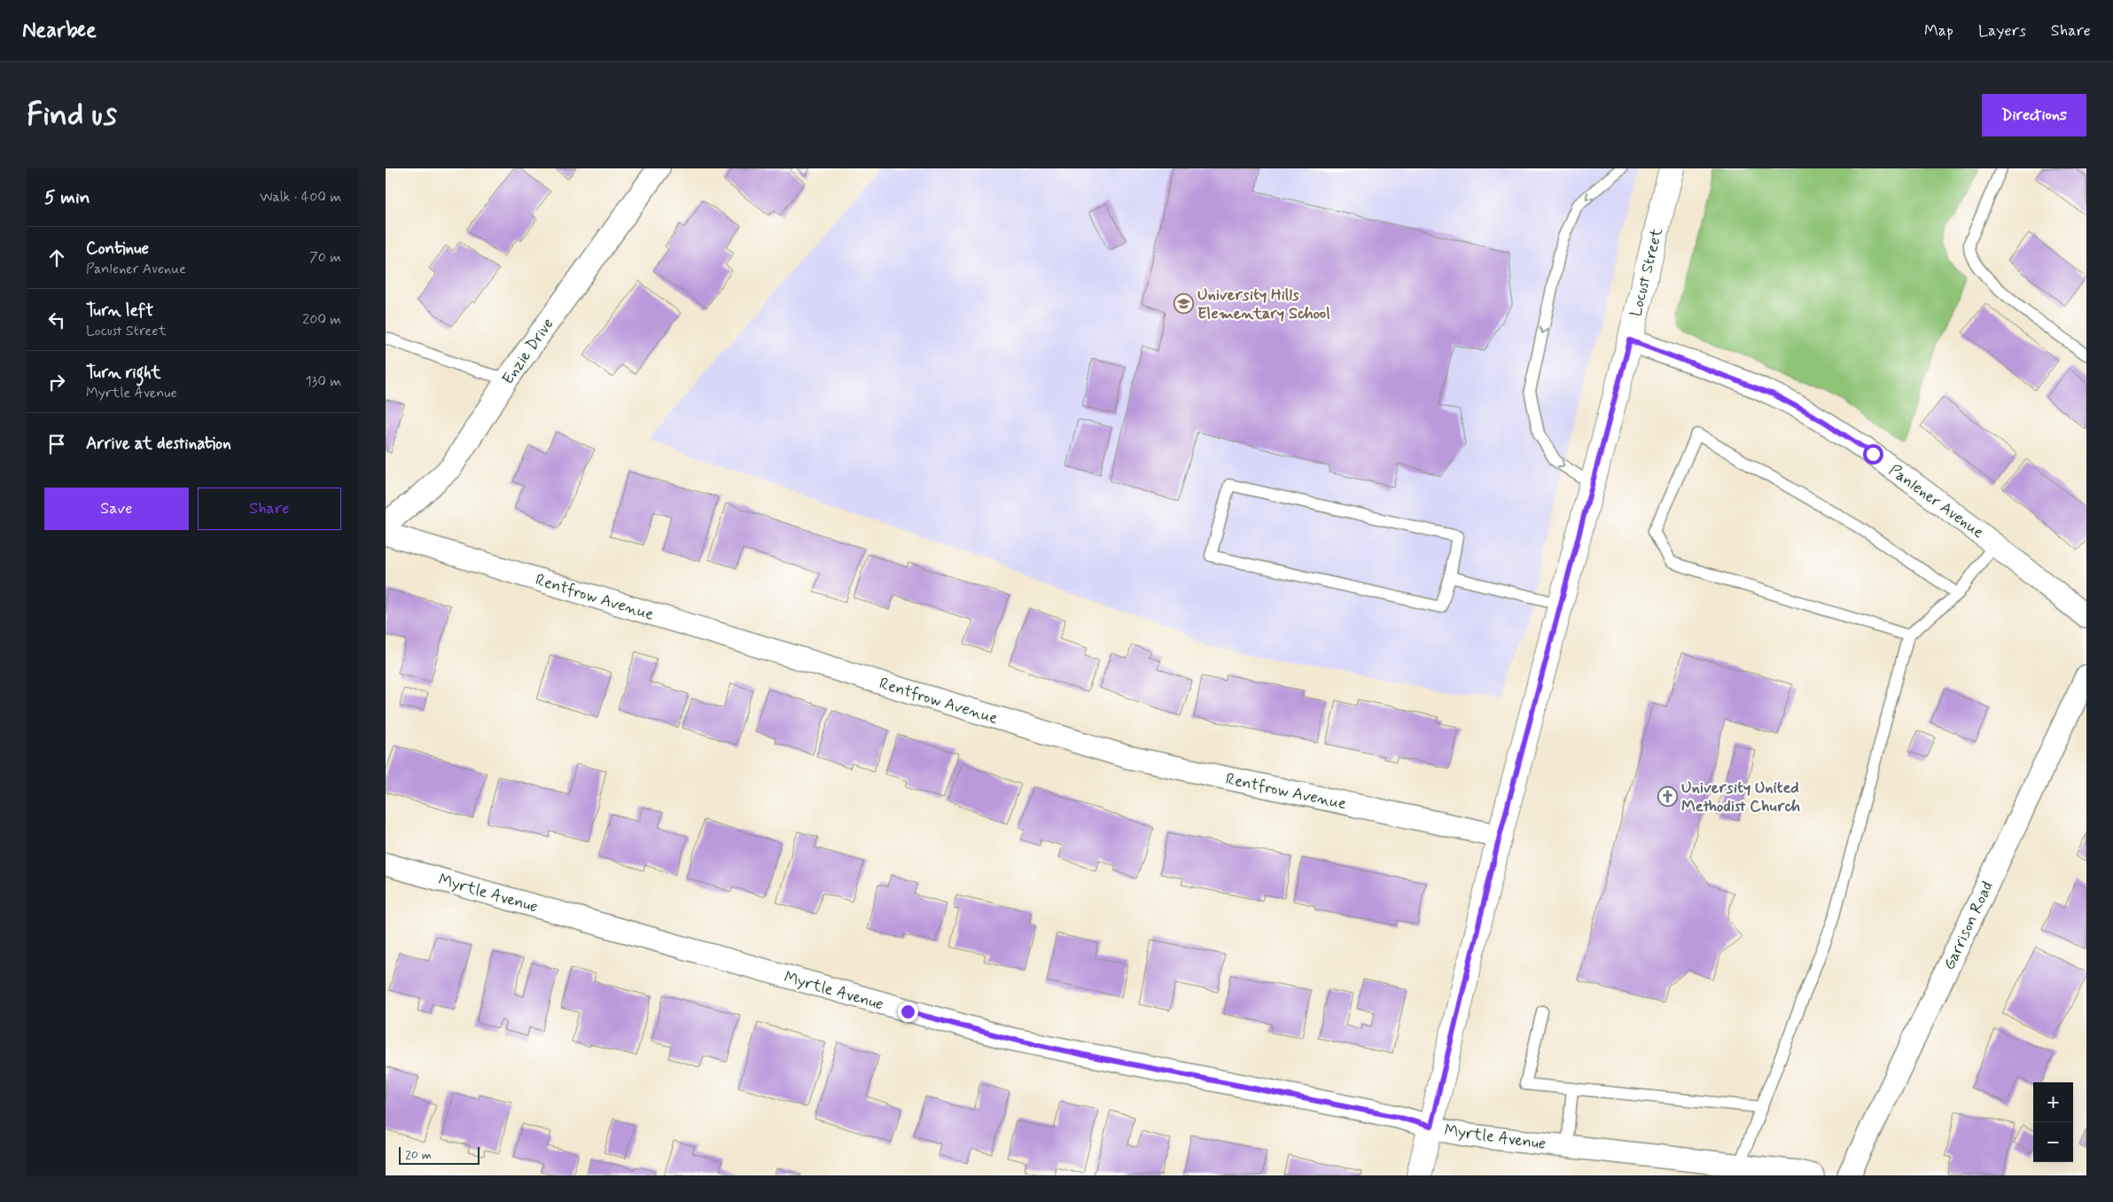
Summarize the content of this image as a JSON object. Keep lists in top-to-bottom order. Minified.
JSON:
{"streets":{"street":["Locust Street","Enzie Drive","Panlener Avenue","Rentfrow Avenue","Myrtle Avenue","Garrison Road"]},"crossings":[["Locust Street","Panlener Avenue"],["Locust Street","Rentfrow Avenue"],["Locust Street","Myrtle Avenue"]],"places":{"school or university":["University Hills Elementary School"],"church":["University United Methodist Church"]},"scale_bar":"20 m","page":{"header":"Nearbee","nav":["Map","Layers","Share"],"buttons":["Directions",["Save","Share"]],"title":"Find us","heading":["5 min","Walk · 400 m"],"list":[["Continue","Panlener Avenue","70 m"],["Turn left","Locust Street","200 m"],["Turn right","Myrtle Avenue","130 m"],"Arrive at destination"],"map_buttons":["+","−"],"scale":"20 m"}}
